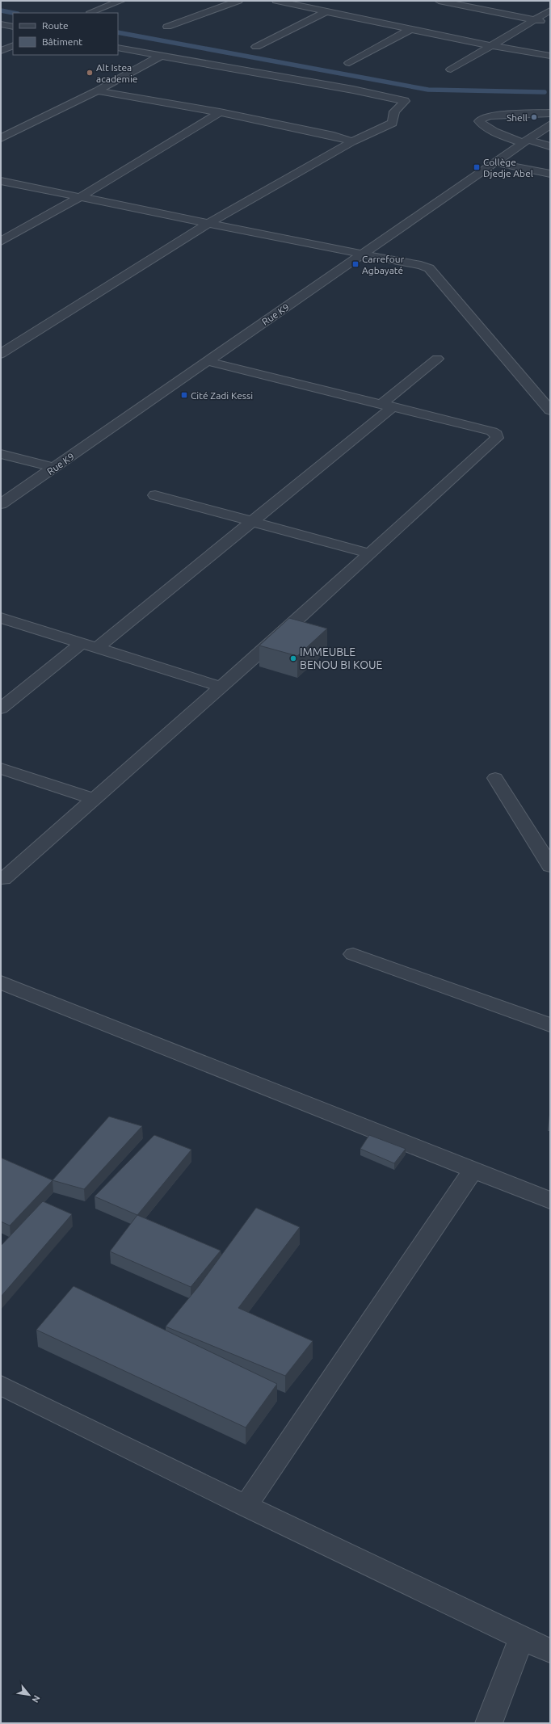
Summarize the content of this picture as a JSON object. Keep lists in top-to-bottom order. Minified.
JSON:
{"streets":{"street":["Rue K9"]},"places":{"other":["Alt Istea academie","Shell","IMMEUBLE BENOU BI KOUE"],"transit":["Collège Djedje Abel","Carrefour Agbayaté","Cité Zadi Kessi"]},"legend":["Route","Bâtiment"],"north":"bottom right"}
